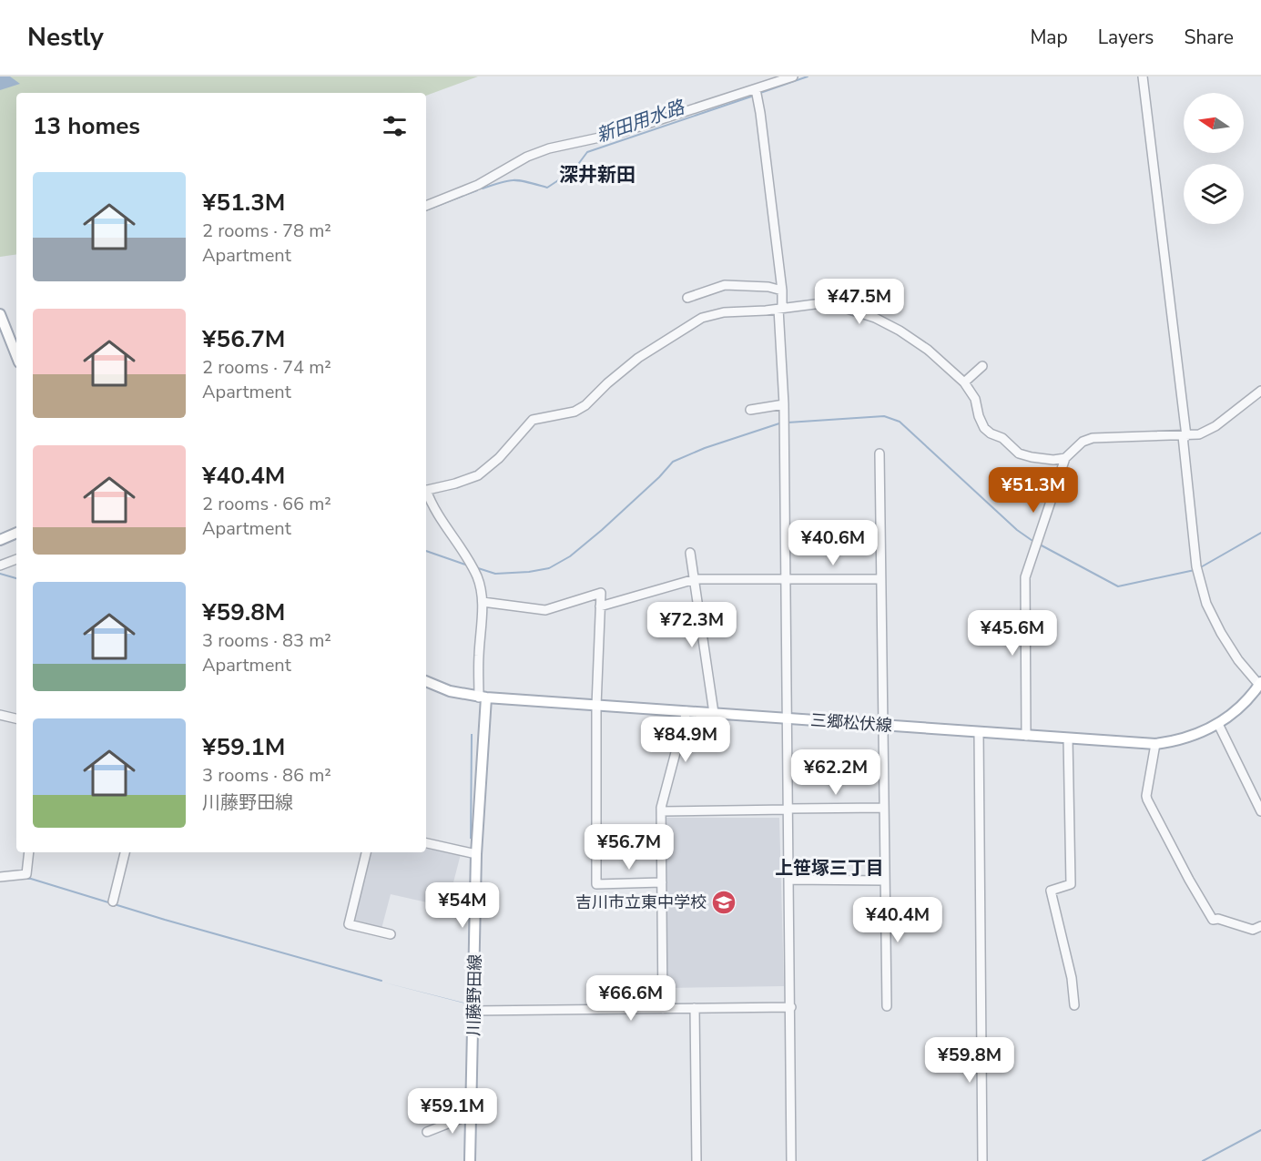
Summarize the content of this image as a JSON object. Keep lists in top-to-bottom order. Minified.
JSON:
{"streets":{"main road":["三郷松伏線","川藤野田線"]},"crossings":[["三郷松伏線","川藤野田線"]],"districts":["深井新田","上笹塚三丁目"],"water":["新田用水路"],"places":{"school or university":["吉川市立東中学校"]},"north":"left","page":{"header":"Nestly","nav":["Map","Layers","Share"],"heading":"13 homes","list":[{"name":"¥51.3M","note":"2 rooms · 78 m² · Apartment"},{"name":"¥56.7M","note":"2 rooms · 74 m² · Apartment"},{"name":"¥40.4M","note":"2 rooms · 66 m² · Apartment"},{"name":"¥59.8M","note":"3 rooms · 83 m² · Apartment"},{"name":"¥59.1M","note":"3 rooms · 86 m² · 川藤野田線"}],"price":["¥47.5M","¥51.3M","¥40.6M","¥72.3M","¥45.6M","¥84.9M","¥62.2M","¥56.7M","¥54M","¥40.4M","¥66.6M","¥59.8M","¥59.1M"]}}
